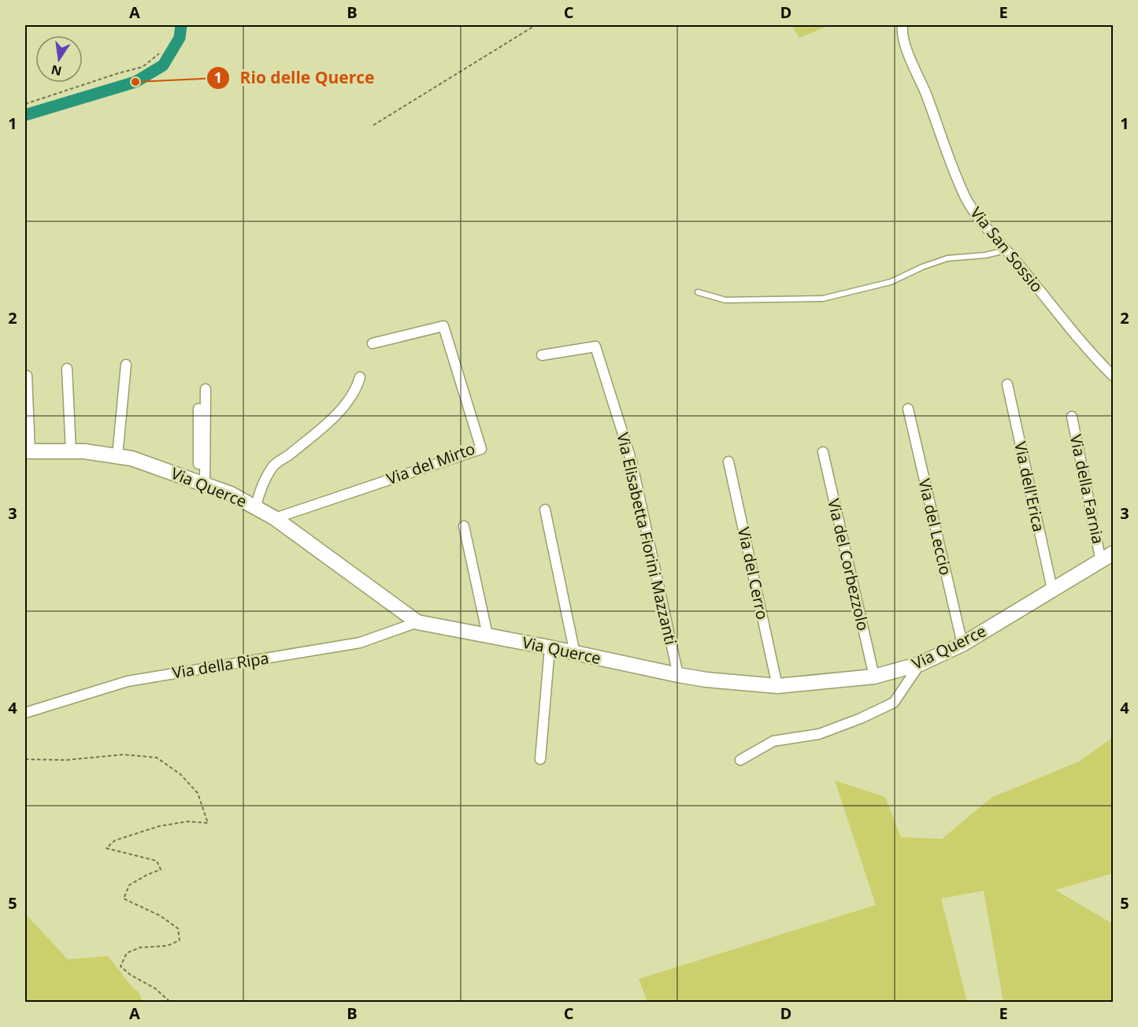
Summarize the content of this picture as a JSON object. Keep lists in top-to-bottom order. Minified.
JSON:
{"streets":{"street":["Via San Sossio","Via del Mirto","Via dell'Erica","Via Querce","Via della Farnia","Via del Leccio","Via Elisabetta Fiorini Mazzanti","Via del Corbezzolo","Via del Cerro","Via della Ripa"]},"crossings":[["Via del Mirto","Via Querce"],["Via dell'Erica","Via Querce"],["Via Querce","Via della Farnia"],["Via Querce","Via del Leccio"],["Via Querce","Via Elisabetta Fiorini Mazzanti"],["Via Querce","Via del Corbezzolo"],["Via Querce","Via del Cerro"],["Via Querce","Via della Ripa"]],"places":["Rio delle Querce"],"north":"bottom","grid":{"columns":["A","B","C","D","E"],"rows":["1","2","3","4","5"]}}
